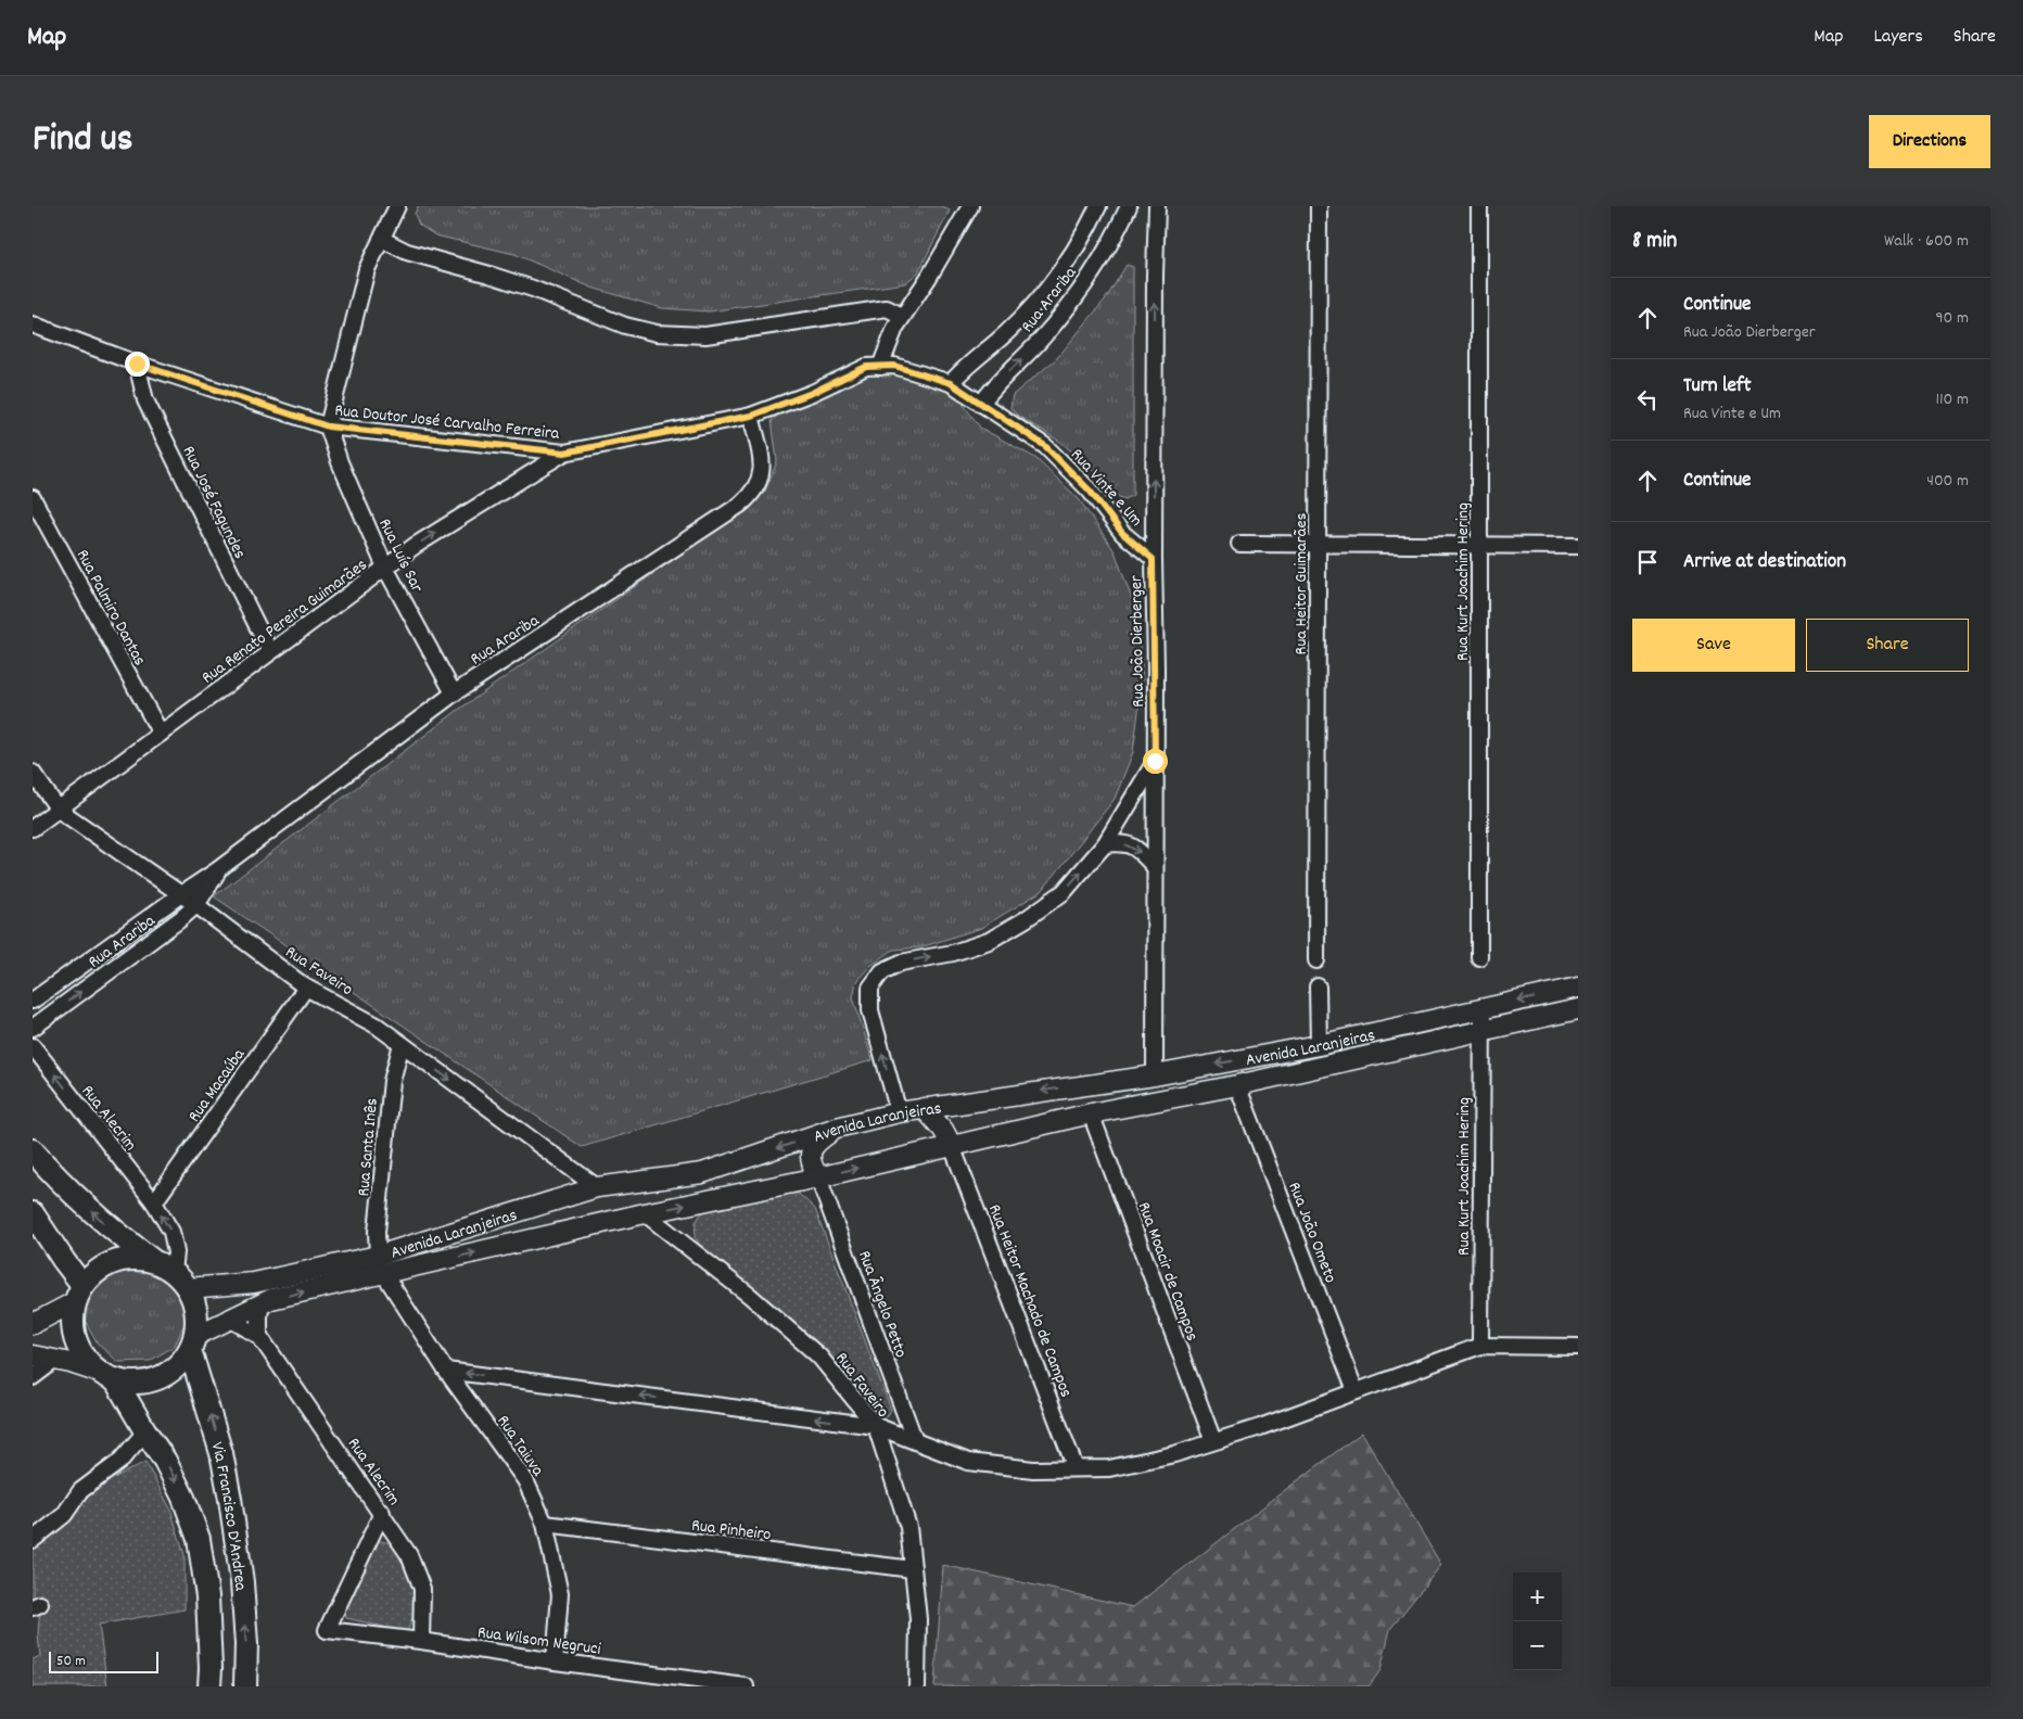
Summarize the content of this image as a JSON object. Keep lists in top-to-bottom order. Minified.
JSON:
{"streets":{"highway":["Via Francisco D'Andrea"],"main road":["Avenida Laranjeiras"],"street":["Rua Arariba","Rua Doutor José Carvalho Ferreira","Rua Vinte e Um","Rua José Fagundes","Rua Luís Sar","Rua Kurt Joachim Hering","Rua Heitor Guimarães","Rua Palmiro Dantas","Rua Renato Pereira Guimarães","Rua João Dierberger","Rua Faveiro","Rua Macaúba","Rua Alecrim","Rua Santa Inês","Rua João Ometo","Rua Moacir de Campos","Rua Heitor Machado de Campos","Rua Ângelo Petto","Rua Taiuva","Rua Pinheiro","Rua Wilsom Negruci"]},"crossings":[["Rua Arariba","Rua Doutor José Carvalho Ferreira"],["Rua Arariba","Rua Vinte e Um"],["Rua Arariba","Rua Luís Sar"],["Rua Arariba","Rua Faveiro"],["Rua Doutor José Carvalho Ferreira","Rua Vinte e Um"],["Rua Doutor José Carvalho Ferreira","Rua José Fagundes"],["Rua Doutor José Carvalho Ferreira","Rua Luís Sar"],["Rua Doutor José Carvalho Ferreira","Rua Renato Pereira Guimarães"],["Rua Vinte e Um","Rua João Dierberger"],["Rua José Fagundes","Rua Renato Pereira Guimarães"],["Rua Luís Sar","Rua Renato Pereira Guimarães"],["Rua Kurt Joachim Hering","Avenida Laranjeiras"],["Rua Palmiro Dantas","Rua Renato Pereira Guimarães"],["Rua Renato Pereira Guimarães","Rua Faveiro"],["Rua João Dierberger","Avenida Laranjeiras"],["Rua Faveiro","Avenida Laranjeiras"],["Rua Faveiro","Rua Macaúba"],["Rua Faveiro","Rua Santa Inês"],["Rua Faveiro","Rua Pinheiro"],["Avenida Laranjeiras","Rua Alecrim"],["Avenida Laranjeiras","Rua Santa Inês"],["Avenida Laranjeiras","Rua João Ometo"],["Avenida Laranjeiras","Rua Moacir de Campos"],["Avenida Laranjeiras","Rua Heitor Machado de Campos"],["Avenida Laranjeiras","Rua Ângelo Petto"],["Avenida Laranjeiras","Rua Taiuva"],["Avenida Laranjeiras","Via Francisco D'Andrea"],["Rua Macaúba","Rua Alecrim"],["Rua Alecrim","Via Francisco D'Andrea"],["Rua Alecrim","Rua Wilsom Negruci"],["Rua Taiuva","Rua Pinheiro"],["Rua Taiuva","Rua Wilsom Negruci"]],"one_way":["Rua João Dierberger","Rua Alecrim"],"scale_bar":"50 m","page":{"header":"Map","nav":["Map","Layers","Share"],"title":"Find us","buttons":["Directions",["Save","Share"]],"heading":["8 min","Walk · 600 m"],"list":[["Continue","Rua João Dierberger","90 m"],["Turn left","Rua Vinte e Um","110 m"],["Continue","400 m"],"Arrive at destination"],"map_buttons":["+","−"],"scale":"50 m"}}
